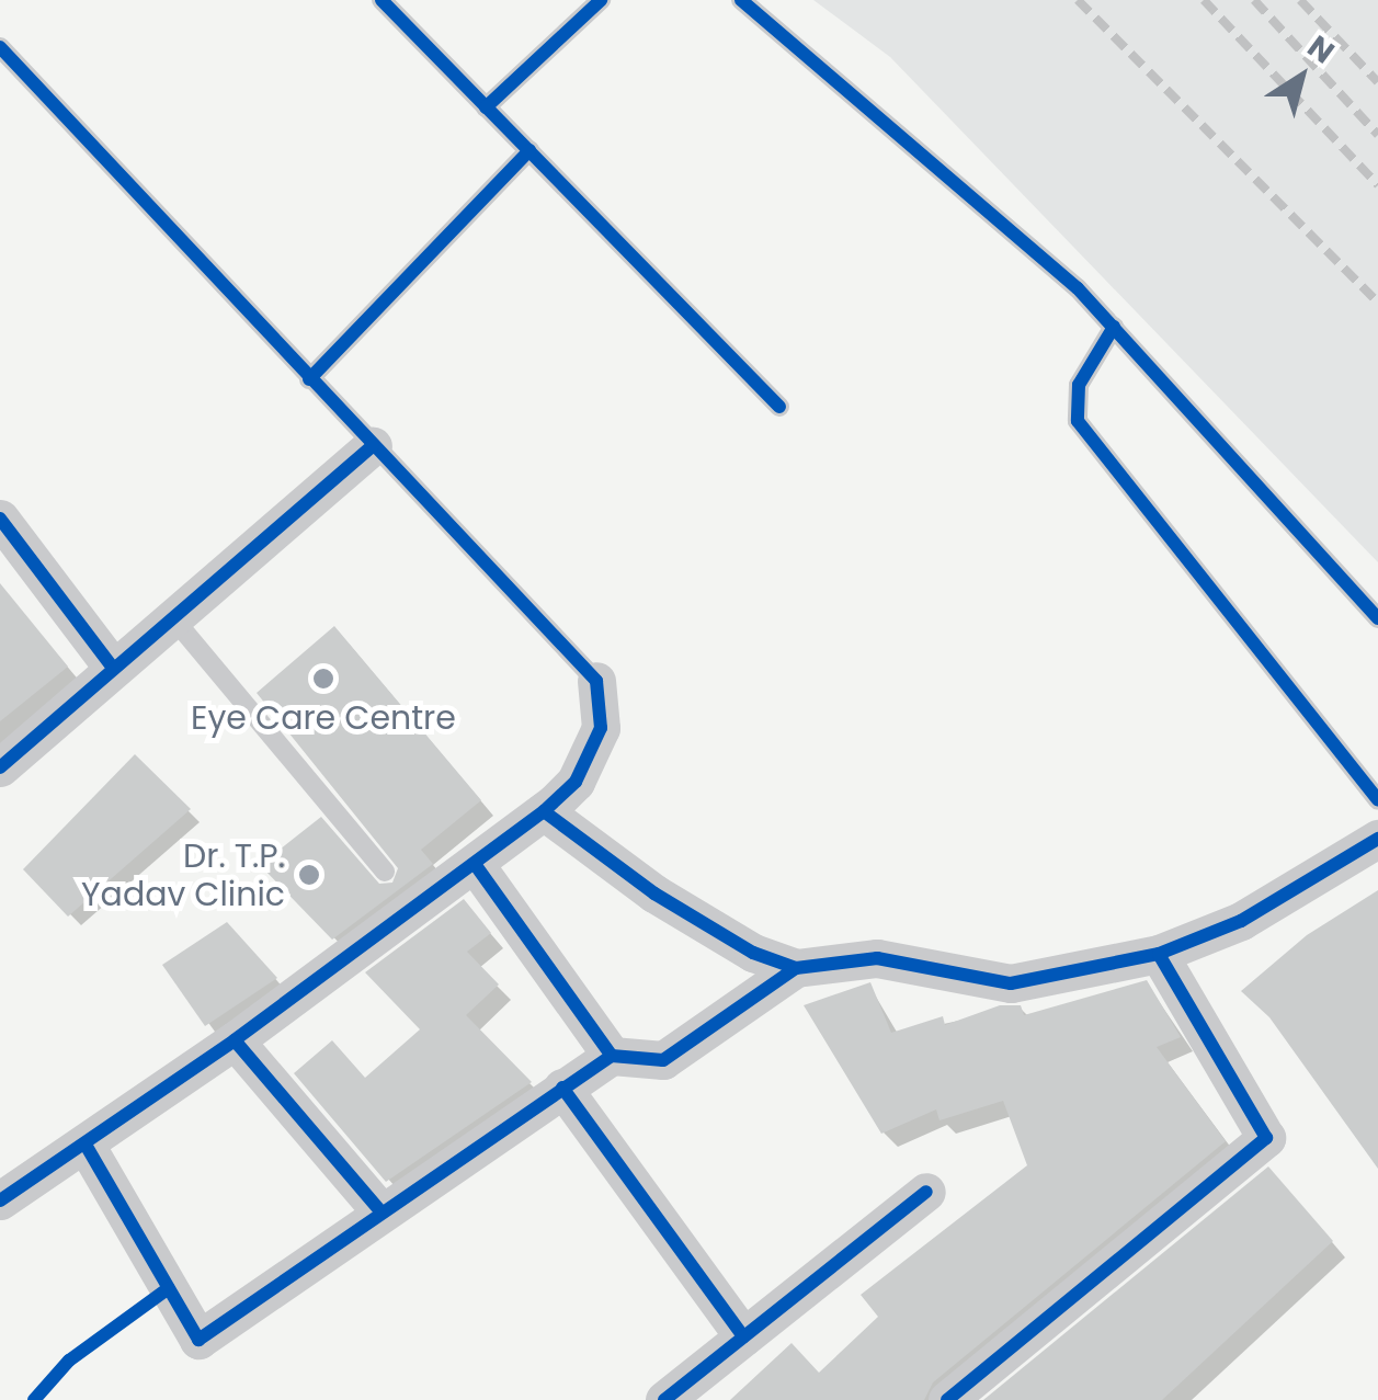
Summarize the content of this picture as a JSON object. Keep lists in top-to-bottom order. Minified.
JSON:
{"places":["Eye Care Centre","Dr. T.P. Yadav Clinic"],"north":"top right"}
